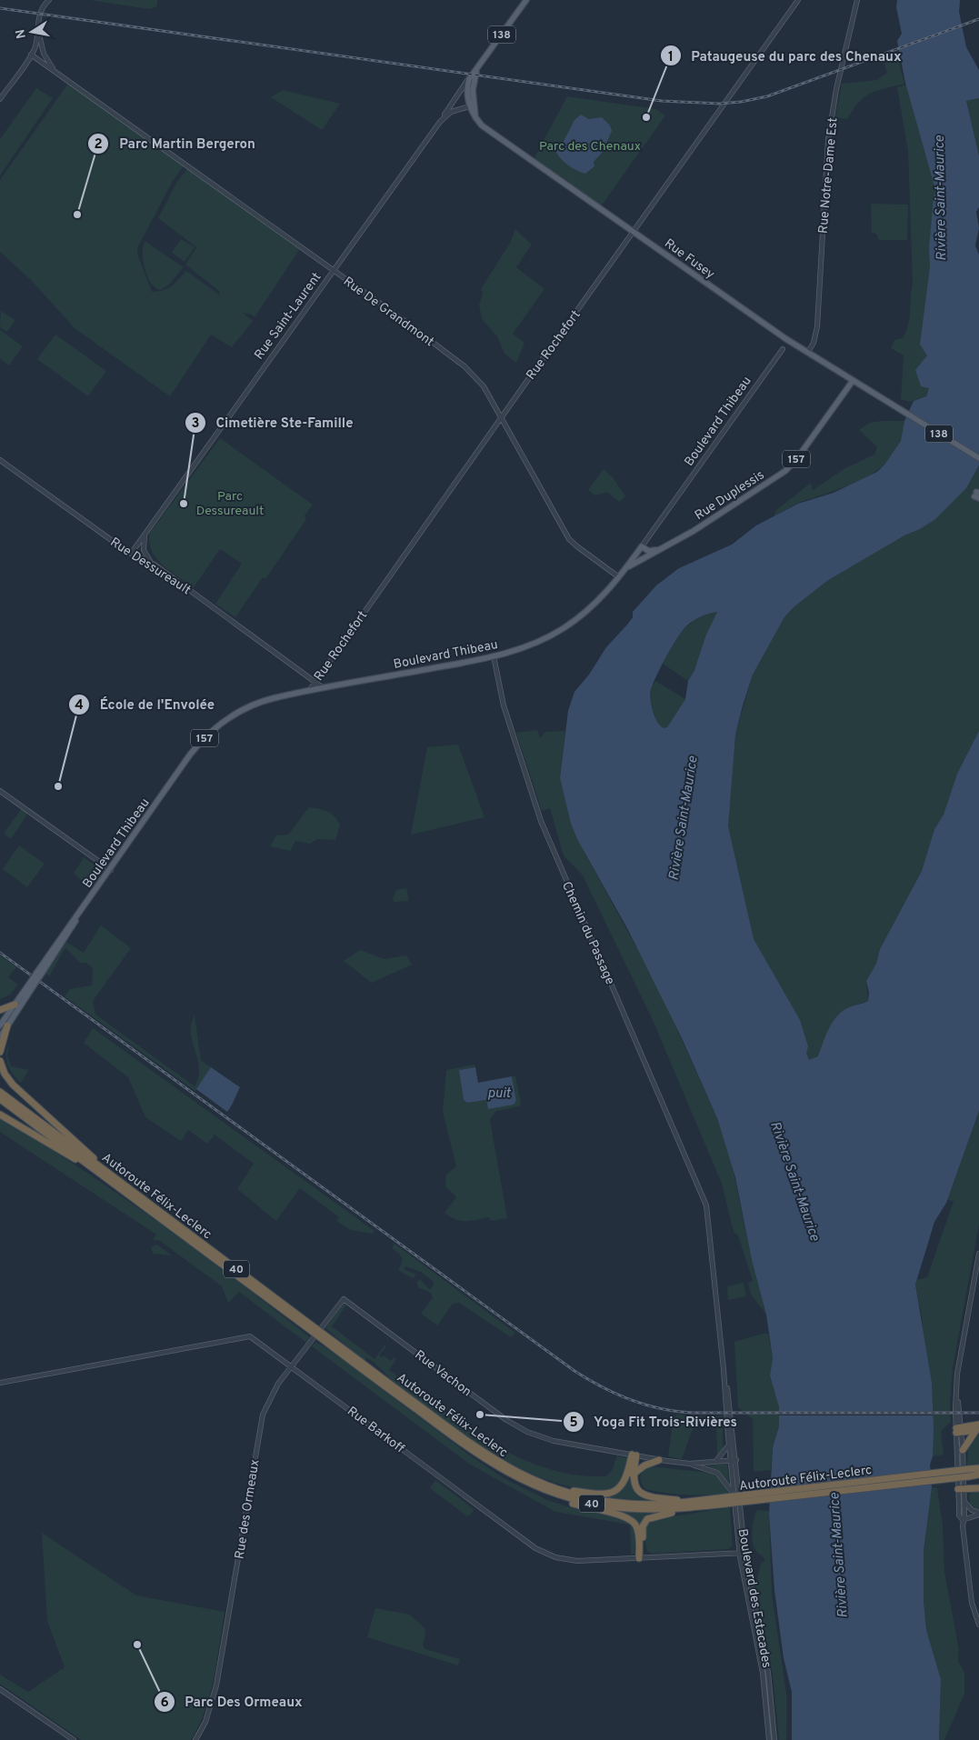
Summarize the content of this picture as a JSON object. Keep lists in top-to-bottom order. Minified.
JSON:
{"streets":{"highway":["Autoroute Félix-Leclerc","40"],"main road":["138","Rue Fusey","Boulevard Thibeau","157","Rue Duplessis"],"street":["Rue Notre-Dame Est","Rue De Grandmont","Rue Saint-Laurent","Rue Rochefort","Rue Dessureault","Chemin du Passage","Rue Vachon","Rue Barkoff","Rue des Ormeaux","Boulevard des Estacades"]},"crossings":[["138","Rue Fusey"],["Rue Notre-Dame Est","Rue Fusey"],["Rue Fusey","Rue Saint-Laurent"],["Rue Fusey","Rue Rochefort"],["Rue Fusey","Rue Duplessis"],["Rue De Grandmont","Rue Saint-Laurent"],["Rue De Grandmont","Rue Rochefort"],["Rue De Grandmont","Boulevard Thibeau"],["Rue Saint-Laurent","Rue Dessureault"],["Rue Rochefort","Boulevard Thibeau"],["Rue Rochefort","Rue Dessureault"],["Boulevard Thibeau","Rue Duplessis"],["Boulevard Thibeau","Rue Dessureault"],["Boulevard Thibeau","Chemin du Passage"],["Chemin du Passage","Boulevard des Estacades"],["Rue Vachon","Rue des Ormeaux"],["Rue Vachon","Boulevard des Estacades"],["Rue Barkoff","Rue des Ormeaux"],["Rue Barkoff","Boulevard des Estacades"]],"water":["Rivière Saint-Maurice","puit"],"parks":["Parc des Chenaux","Parc Dessureault"],"places":["Pataugeuse du parc des Chenaux","Parc Martin Bergeron","Cimetière Ste-Famille","École de l'Envolée","Yoga Fit Trois-Rivières","Parc Des Ormeaux"],"north":"left"}
